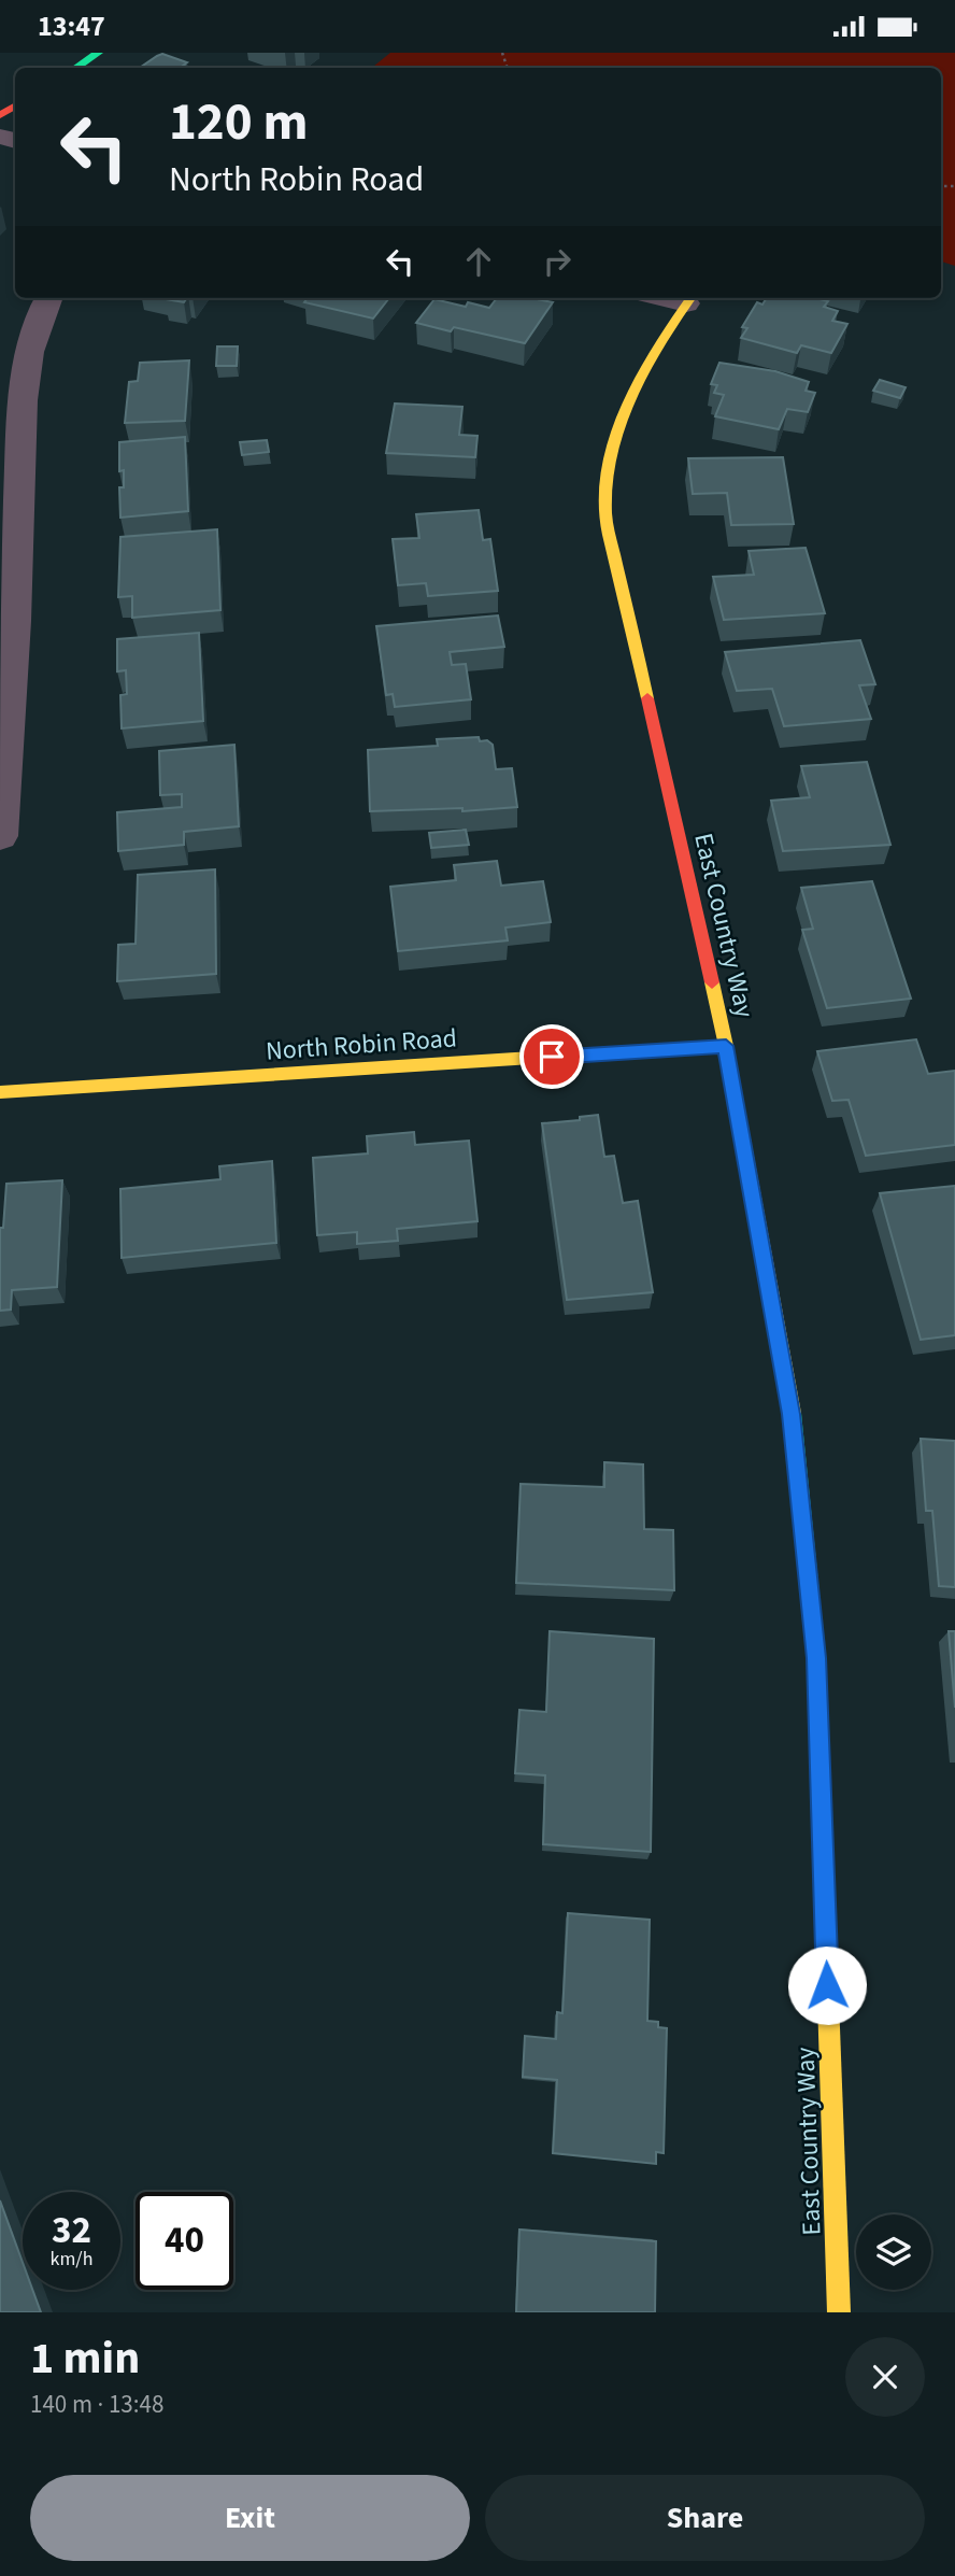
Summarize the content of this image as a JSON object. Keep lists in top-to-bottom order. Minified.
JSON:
{"streets":{"street":["East Country Way","North Robin Road"]},"crossings":[["East Country Way","North Robin Road"]],"page":{"status":"13:47","turn":["120 m","North Robin Road"],"speed":"32 km/h","limit":"40","heading":["1 min","140 m · 13:48"],"buttons":["Exit","Share"]}}
